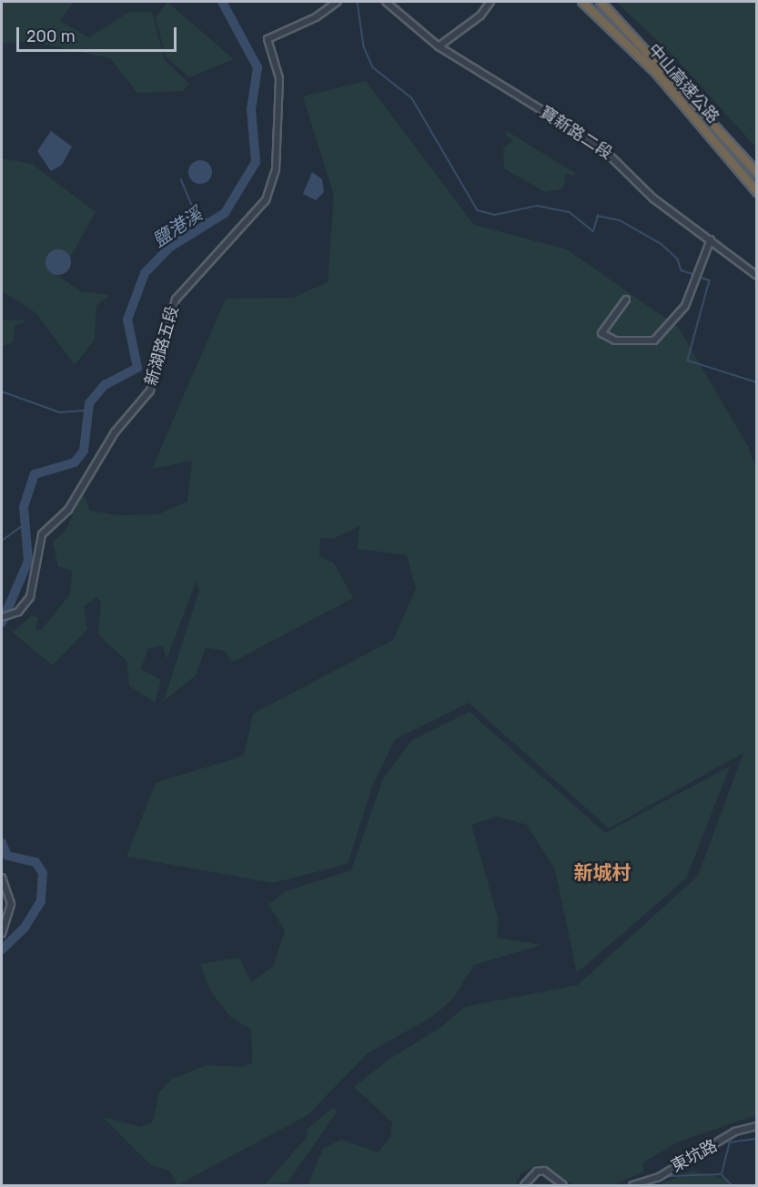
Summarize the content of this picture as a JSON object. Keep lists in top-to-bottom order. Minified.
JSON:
{"streets":{"highway":["中山高速公路"],"street":["寶新路二段","新湖路五段","東坑路"]},"districts":["新城村"],"water":["鹽港溪"],"scale_bar":"200 m"}
